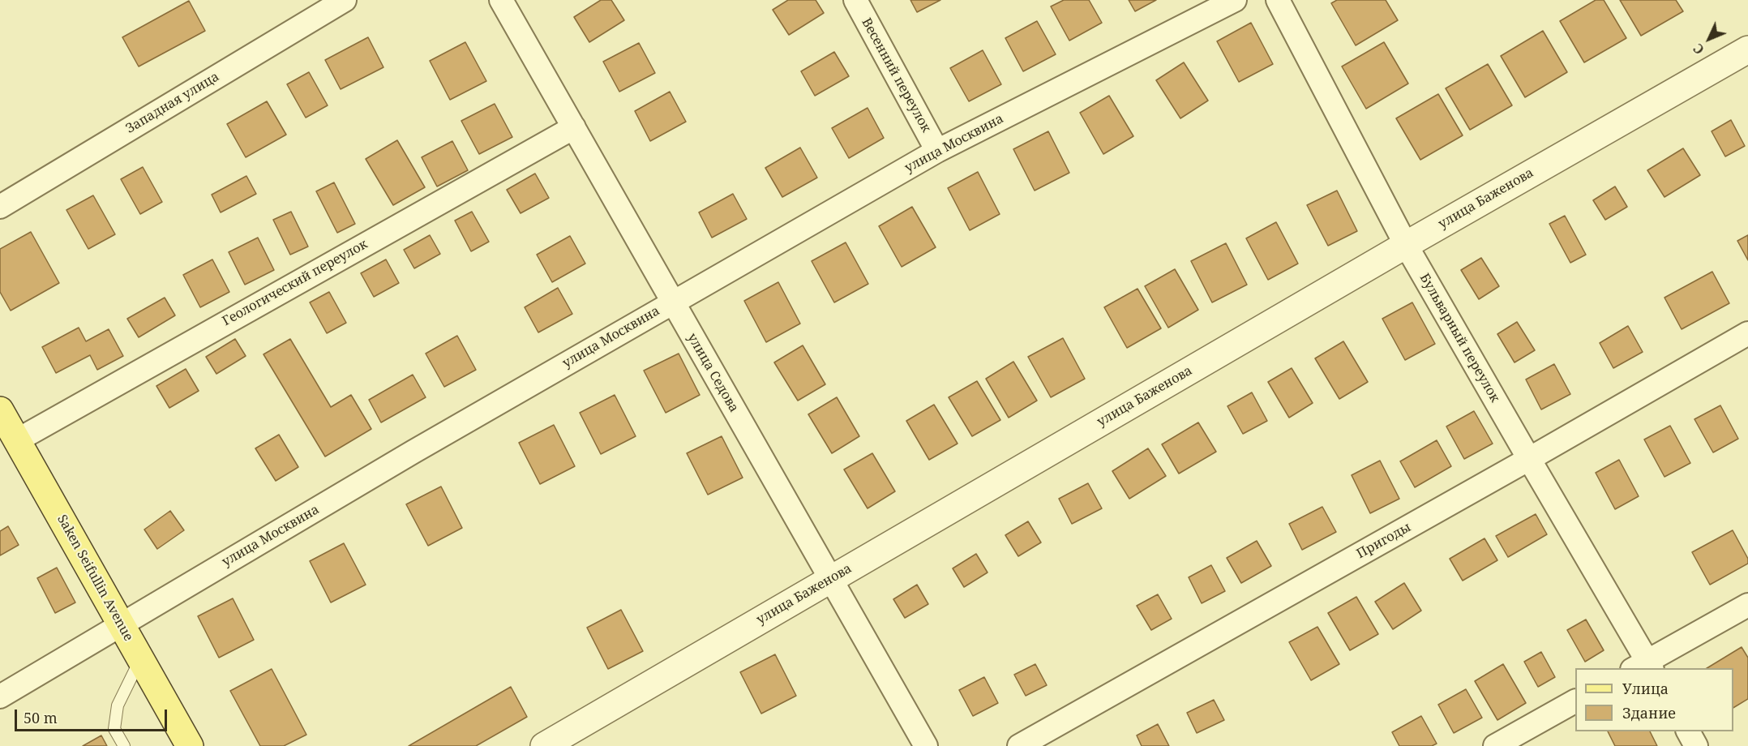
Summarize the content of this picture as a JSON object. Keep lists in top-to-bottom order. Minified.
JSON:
{"streets":{"main road":["Saken Seifullin Avenue"],"street":["Весенний переулок","Западная улица","улица Москвина","улица Баженова","Геологический переулок","Бульварный переулок","улица Седова","Пригоды"]},"crossings":[["Весенний переулок","улица Москвина"],["улица Москвина","улица Седова"],["улица Москвина","Saken Seifullin Avenue"],["улица Баженова","Бульварный переулок"],["улица Баженова","улица Седова"],["Геологический переулок","улица Седова"],["Геологический переулок","Saken Seifullin Avenue"],["Бульварный переулок","Пригоды"]],"legend":["Улица","Здание"],"scale_bar":"50 m","north":"bottom left"}
